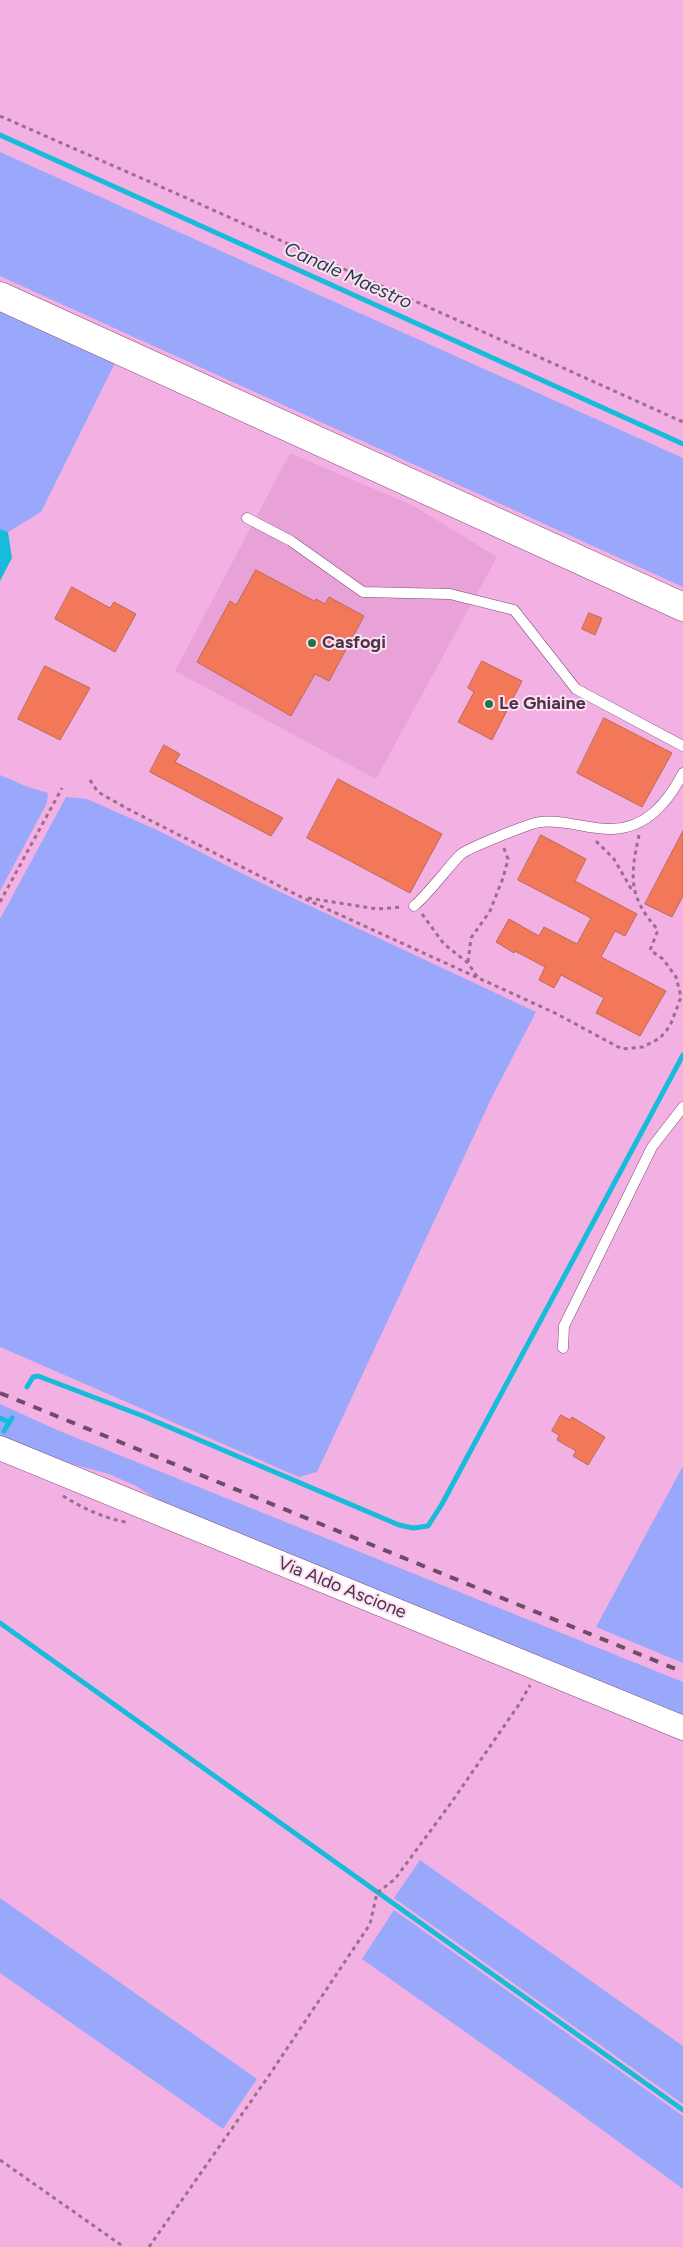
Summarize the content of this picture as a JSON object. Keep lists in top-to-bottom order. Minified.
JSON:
{"streets":{"street":["Via Aldo Ascione"]},"water":["Canale Maestro"],"places":["Casfogi","Le Ghiaine"]}
